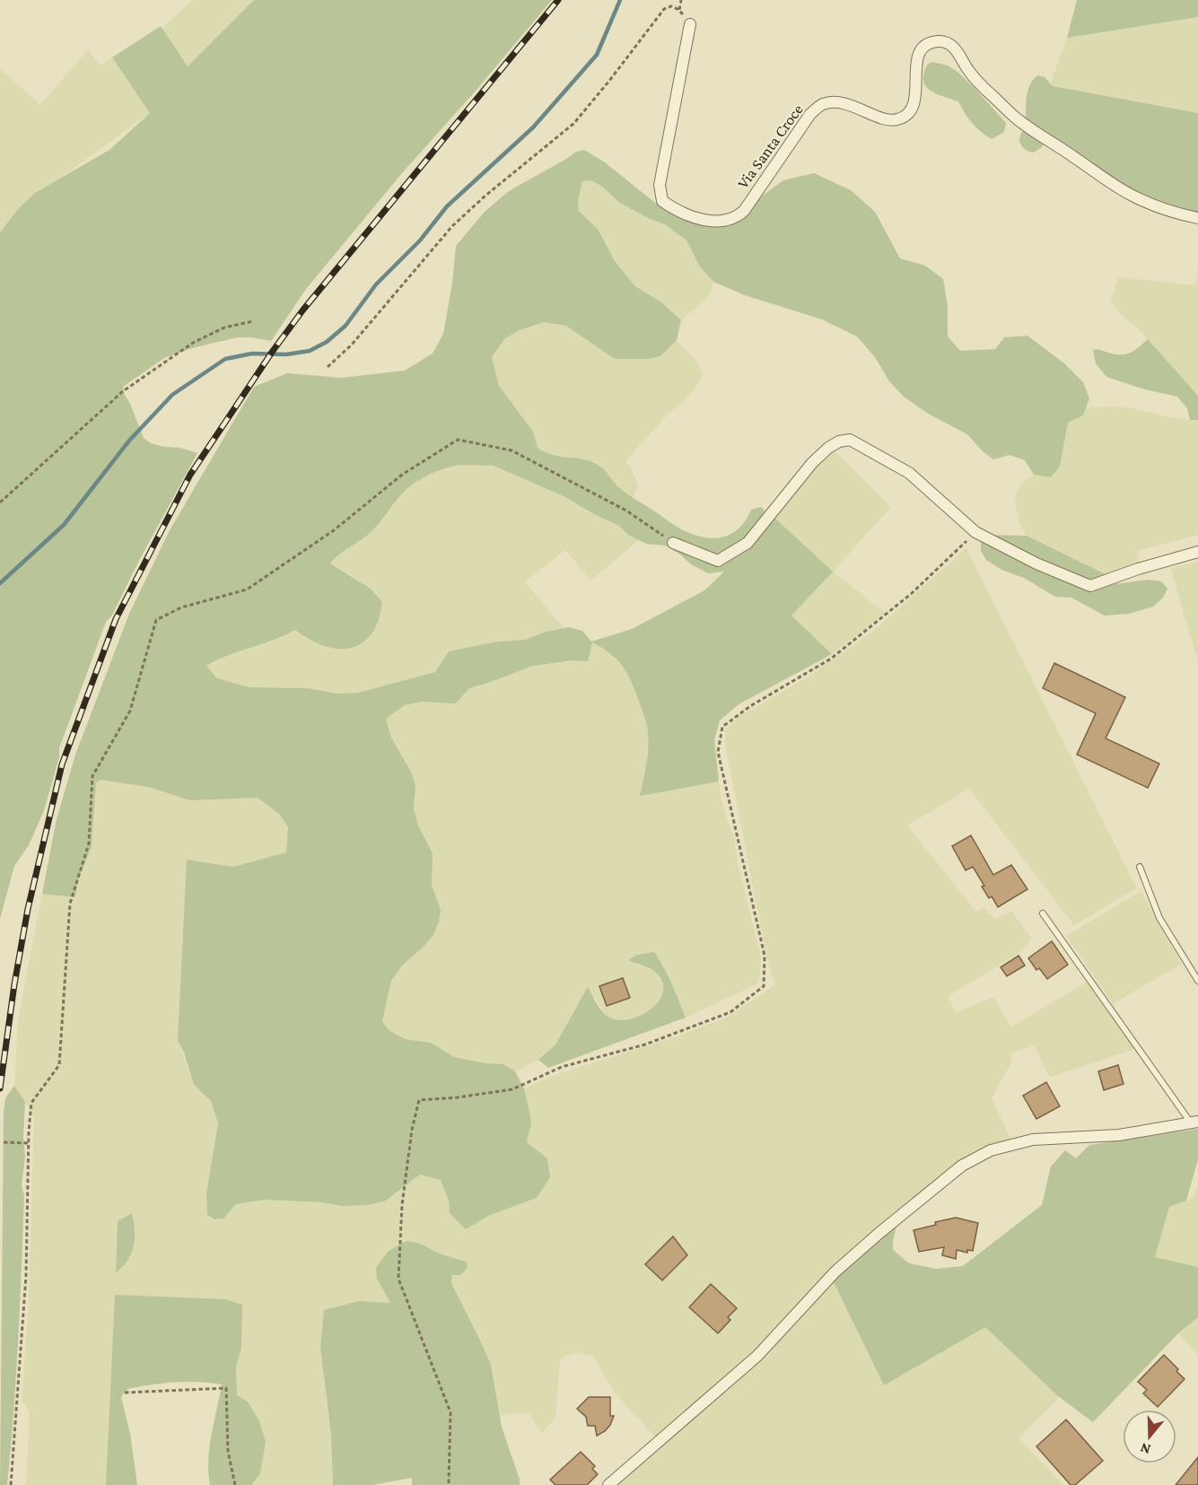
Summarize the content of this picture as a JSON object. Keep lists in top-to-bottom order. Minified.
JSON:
{"streets":{"street":["Via Santa Croce"]},"north":"bottom"}
